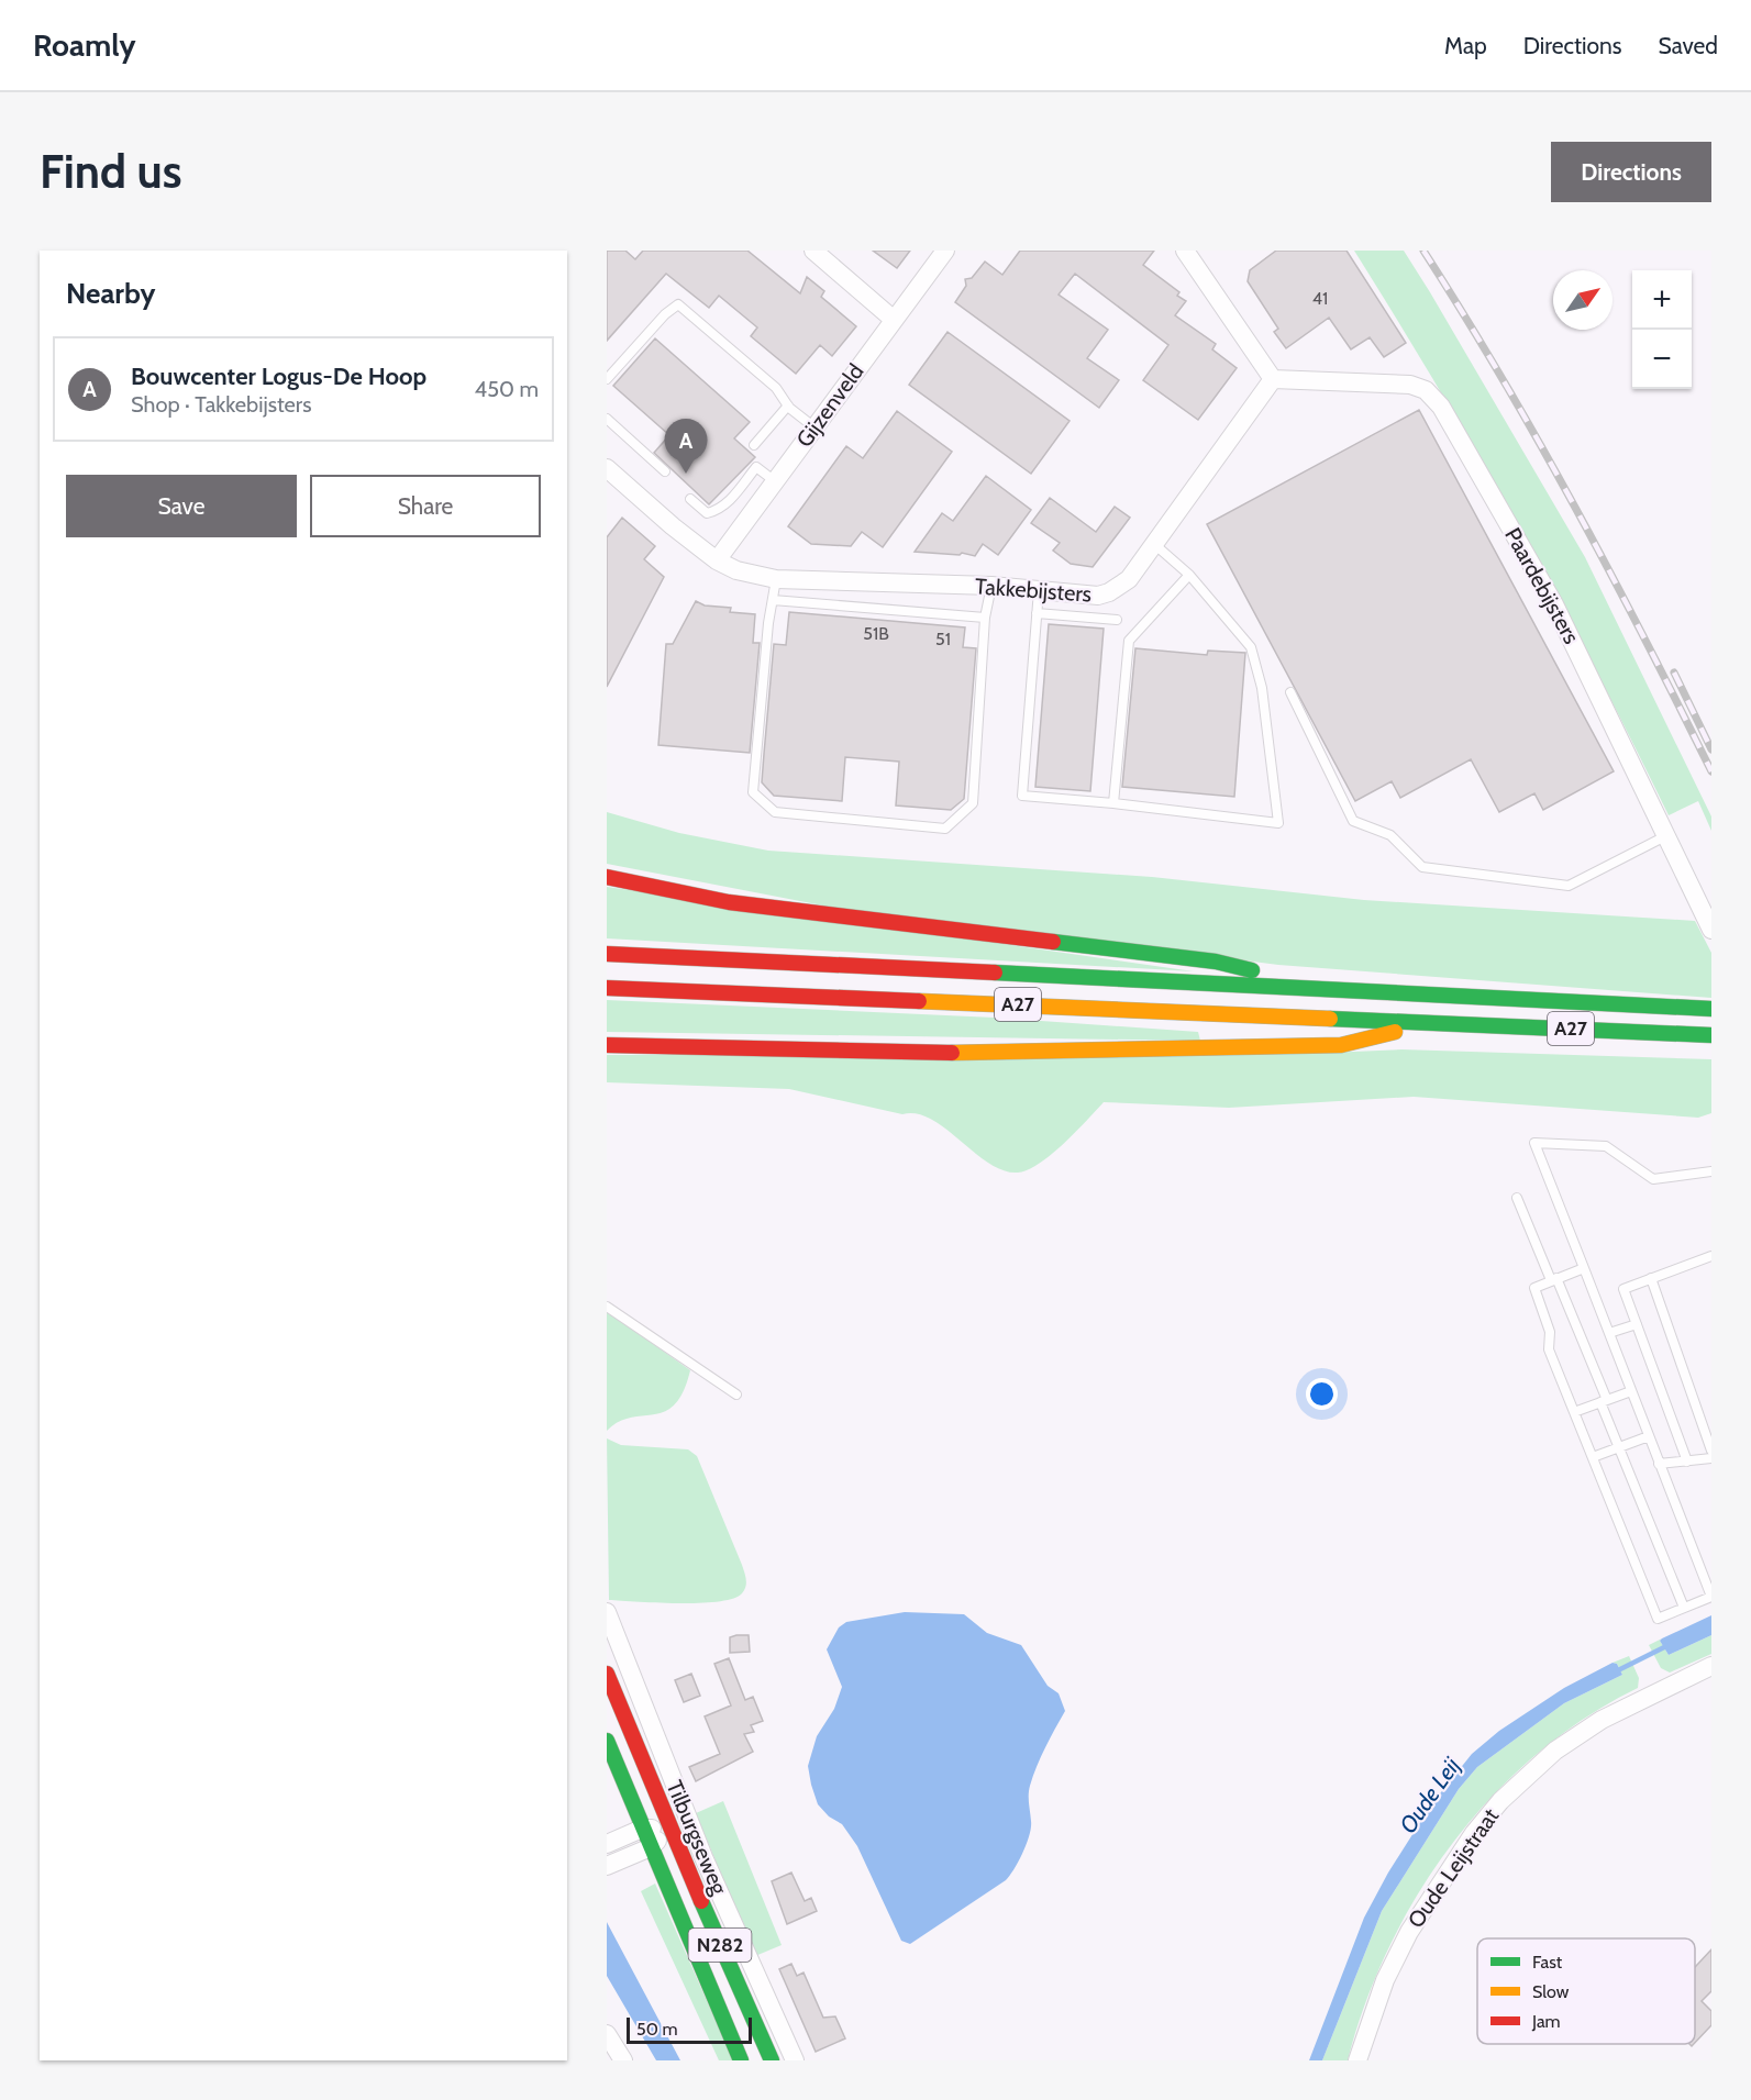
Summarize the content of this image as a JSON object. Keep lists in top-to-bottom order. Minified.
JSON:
{"streets":{"main road":["A27","Tilburgseweg","N282"],"street":["Gijzenveld","Paardebijsters","Takkebijsters","Oude Leijstraat"]},"crossings":[["Gijzenveld","Takkebijsters"],["Paardebijsters","Takkebijsters"]],"water":["Oude Leij"],"house_numbers":["41","51B","51"],"legend":["Fast","Slow","Jam"],"scale_bar":"50 m","north":"top right","page":{"header":"Roamly","nav":["Map","Directions","Saved"],"buttons":["Directions",["Save","Share"]],"title":"Find us","heading":"Nearby","map_buttons":["+","−"],"list":[{"mark":"A","name":"Bouwcenter Logus-De Hoop","note":"Shop · Takkebijsters","value":"450 m"}],"pins":"A","scale":"50 m"}}
